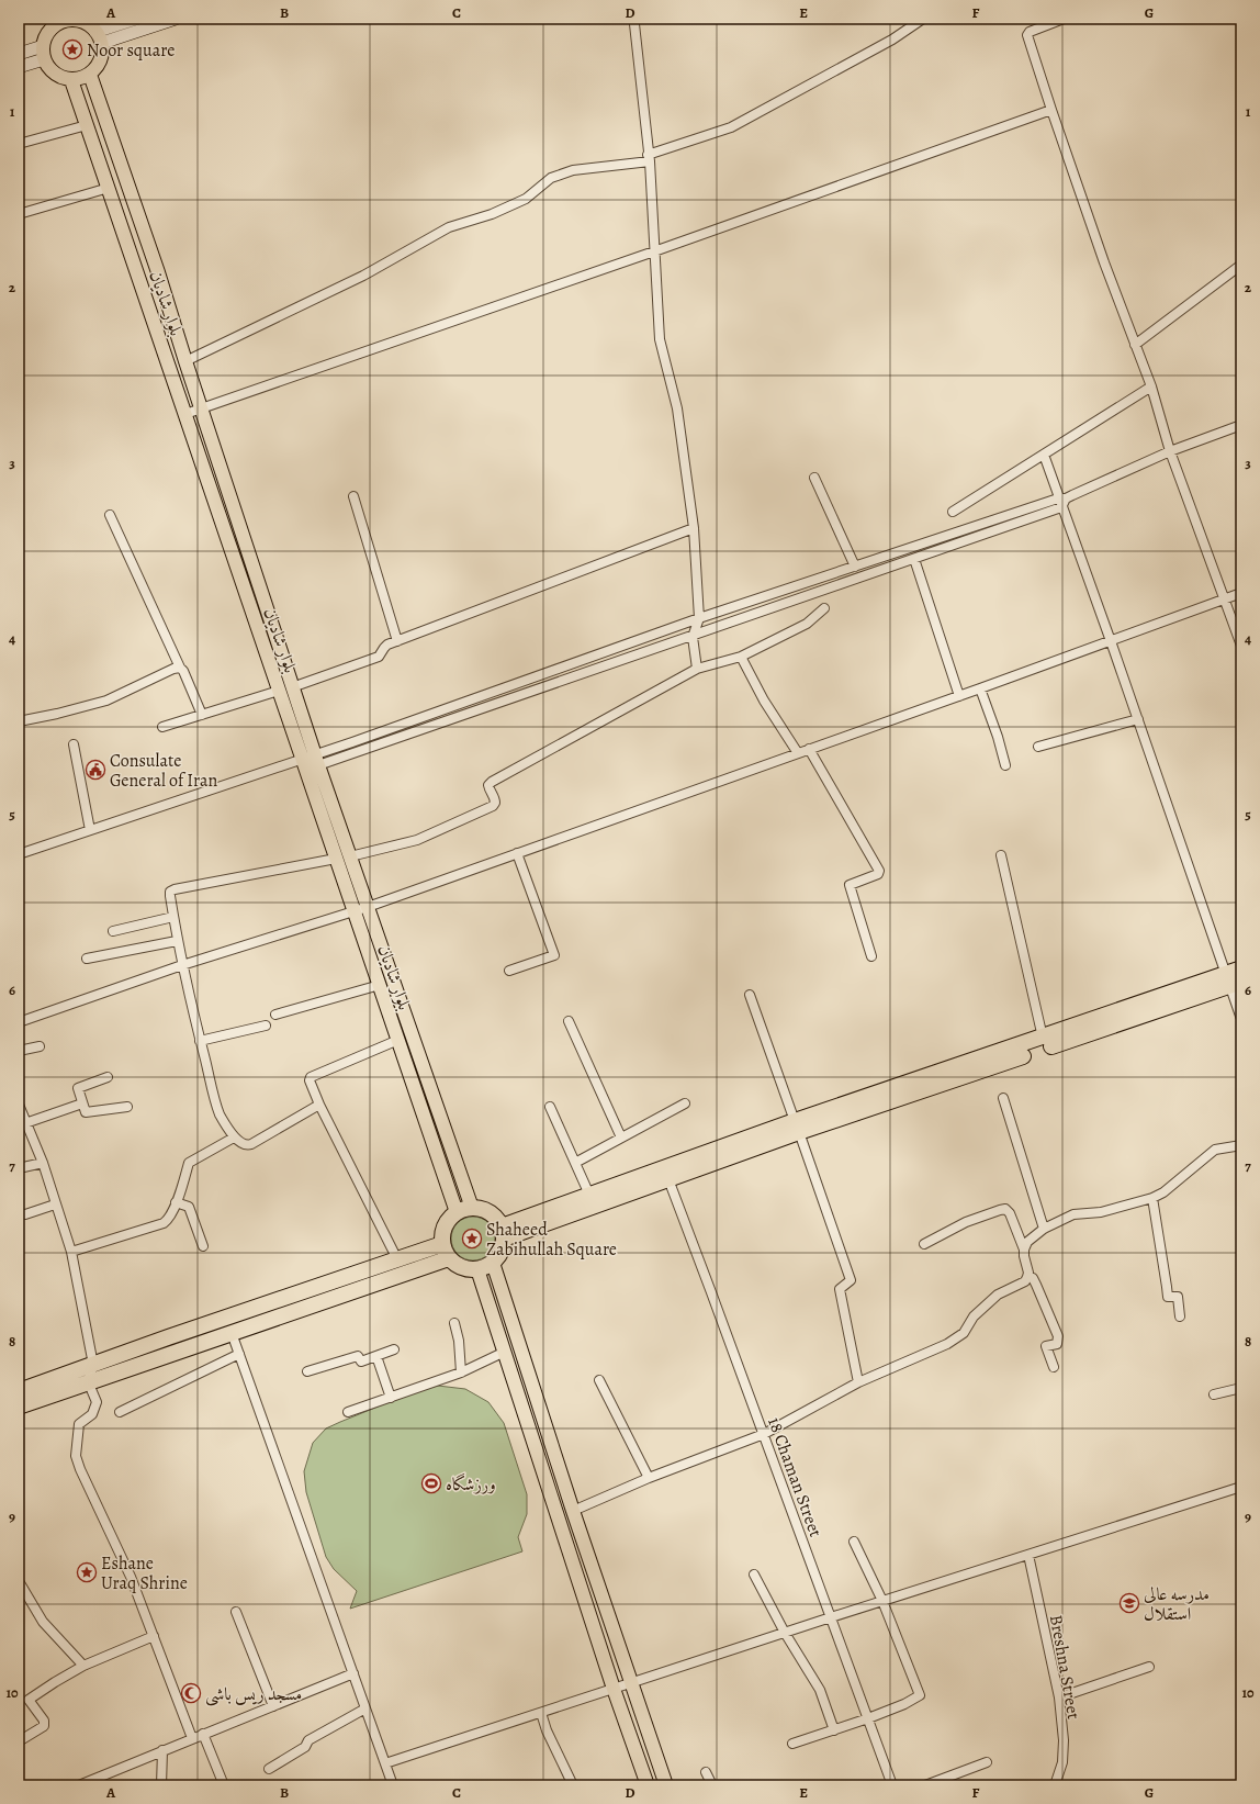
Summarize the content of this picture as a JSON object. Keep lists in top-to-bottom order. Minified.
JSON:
{"streets":{"main road":["بلوار شادیان"],"street":["18 Chaman Street","Breshna Street"]},"places":{"place":["Noor square","Shaheed Zabihullah Square","Eshane Uraq Shrine"],"public building":["Consulate General of Iran"],"sports":["ورزشگاه"],"school or university":["مدرسه عالی استقلال"],"mosque":["مسجد ریس باشی"]},"grid":{"columns":["A","B","C","D","E","F","G"],"rows":["1","2","3","4","5","6","7","8","9","10"]}}
